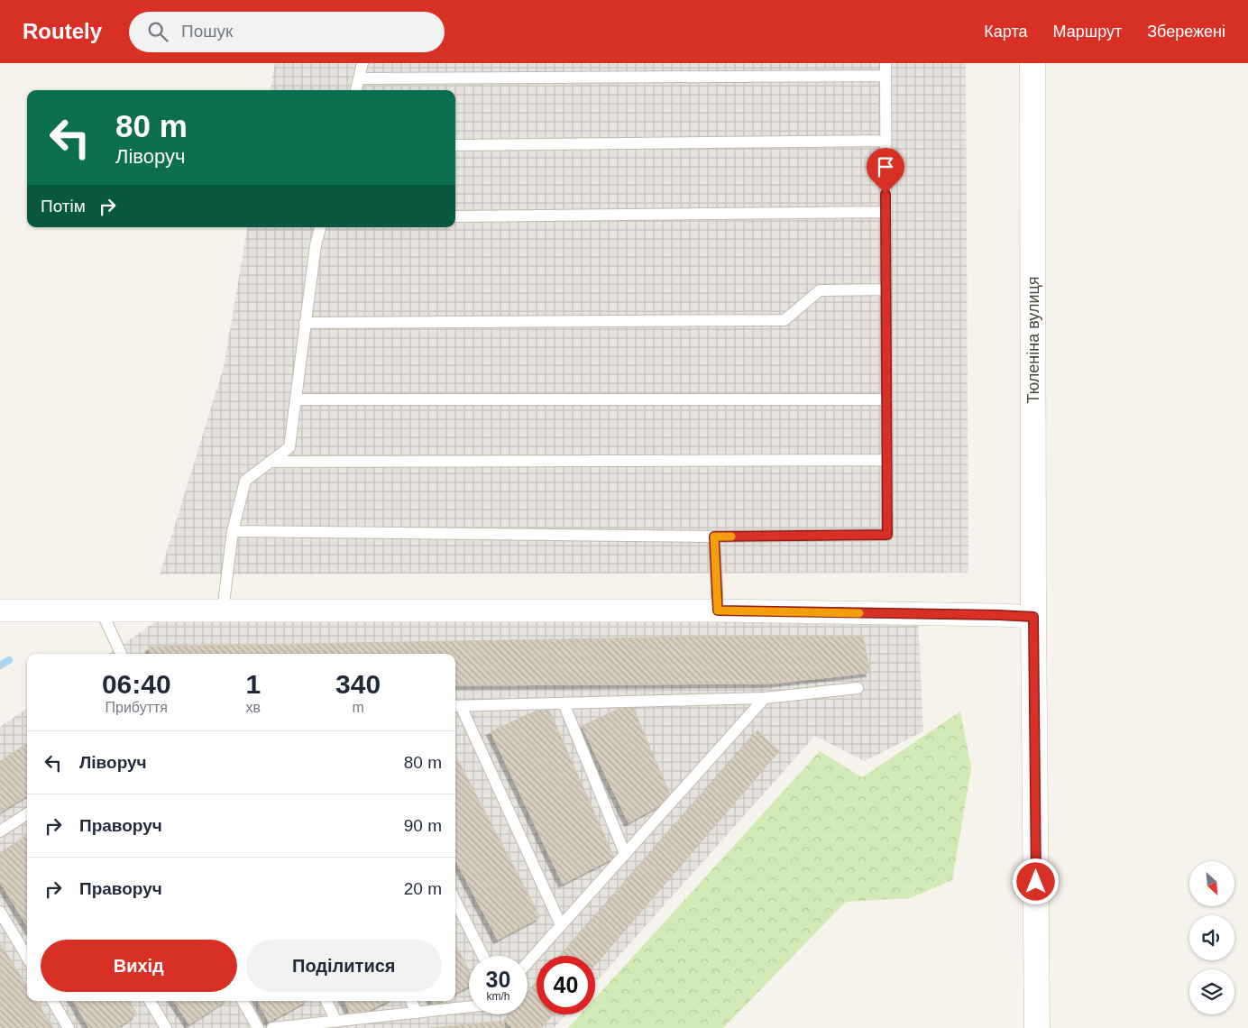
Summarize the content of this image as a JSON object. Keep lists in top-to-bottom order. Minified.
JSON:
{"streets":{"street":["Тюленіна вулиця"]},"north":"bottom right","page":{"header":"Routely","search":"Пошук","nav":["Карта","Маршрут","Збережені"],"turn":["80 m","Ліворуч"],"then":"Потім","eta":["06:40","Прибуття","1","хв","340","m"],"list":[{"name":"Ліворуч","value":"80 m"},{"name":"Праворуч","value":"90 m"},{"name":"Праворуч","value":"20 m"}],"buttons":["Вихід","Поділитися"],"speed":"30 km/h","limit":"40"}}
